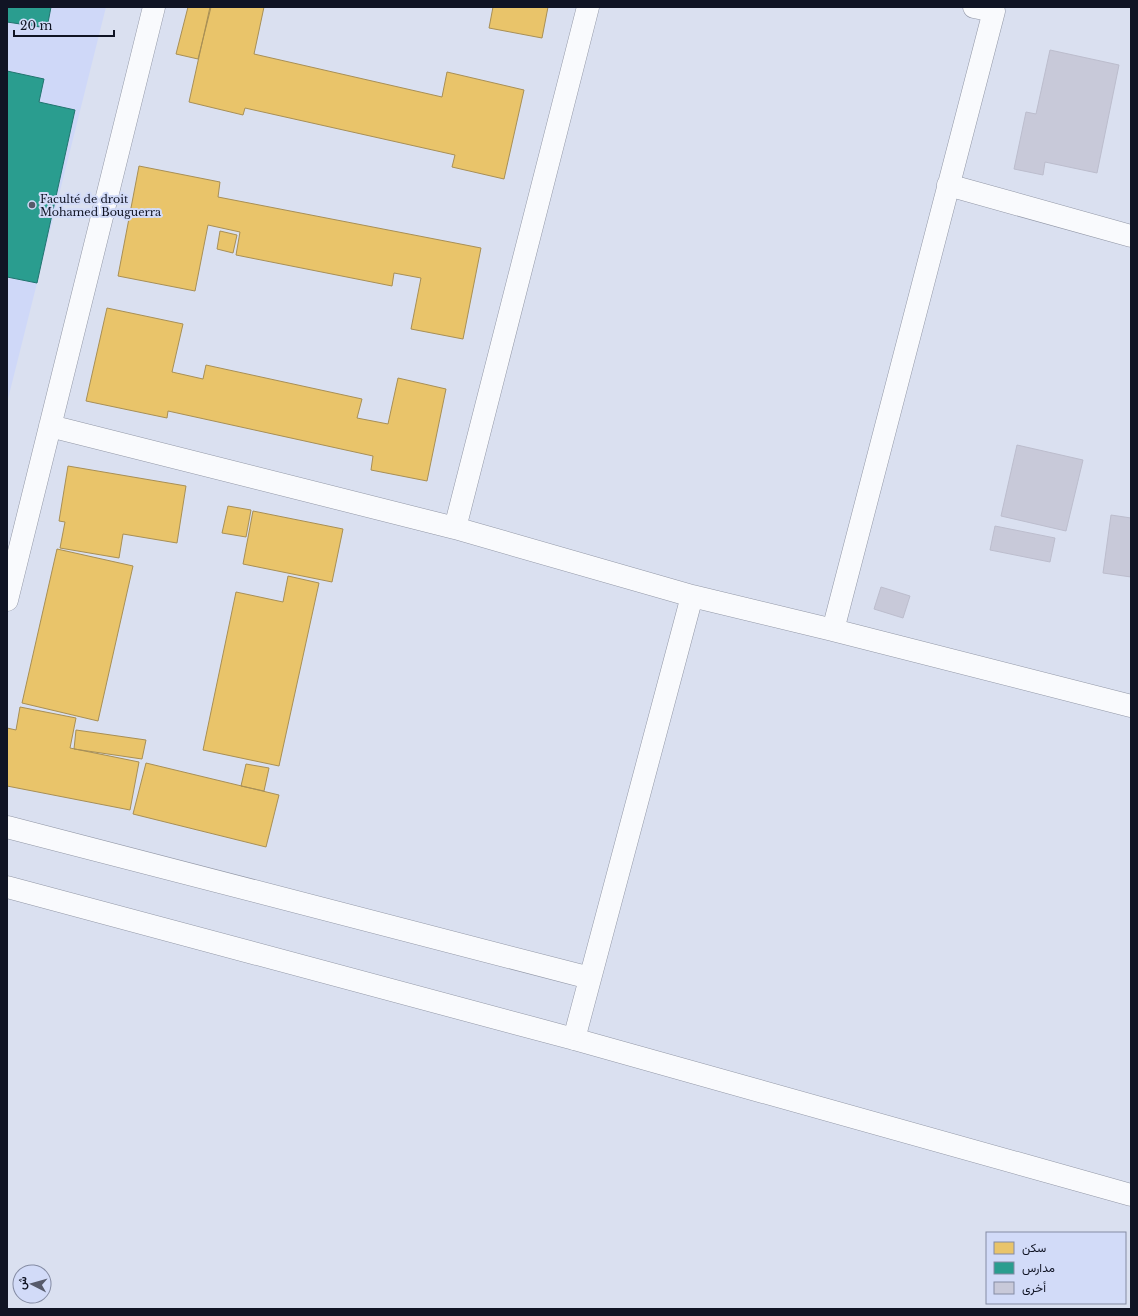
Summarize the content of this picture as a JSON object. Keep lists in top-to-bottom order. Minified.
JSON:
{"places":["Faculté de droit Mohamed Bouguerra"],"legend":["سكن","مدارس","أخرى"],"scale_bar":"20 m","north":"left"}
